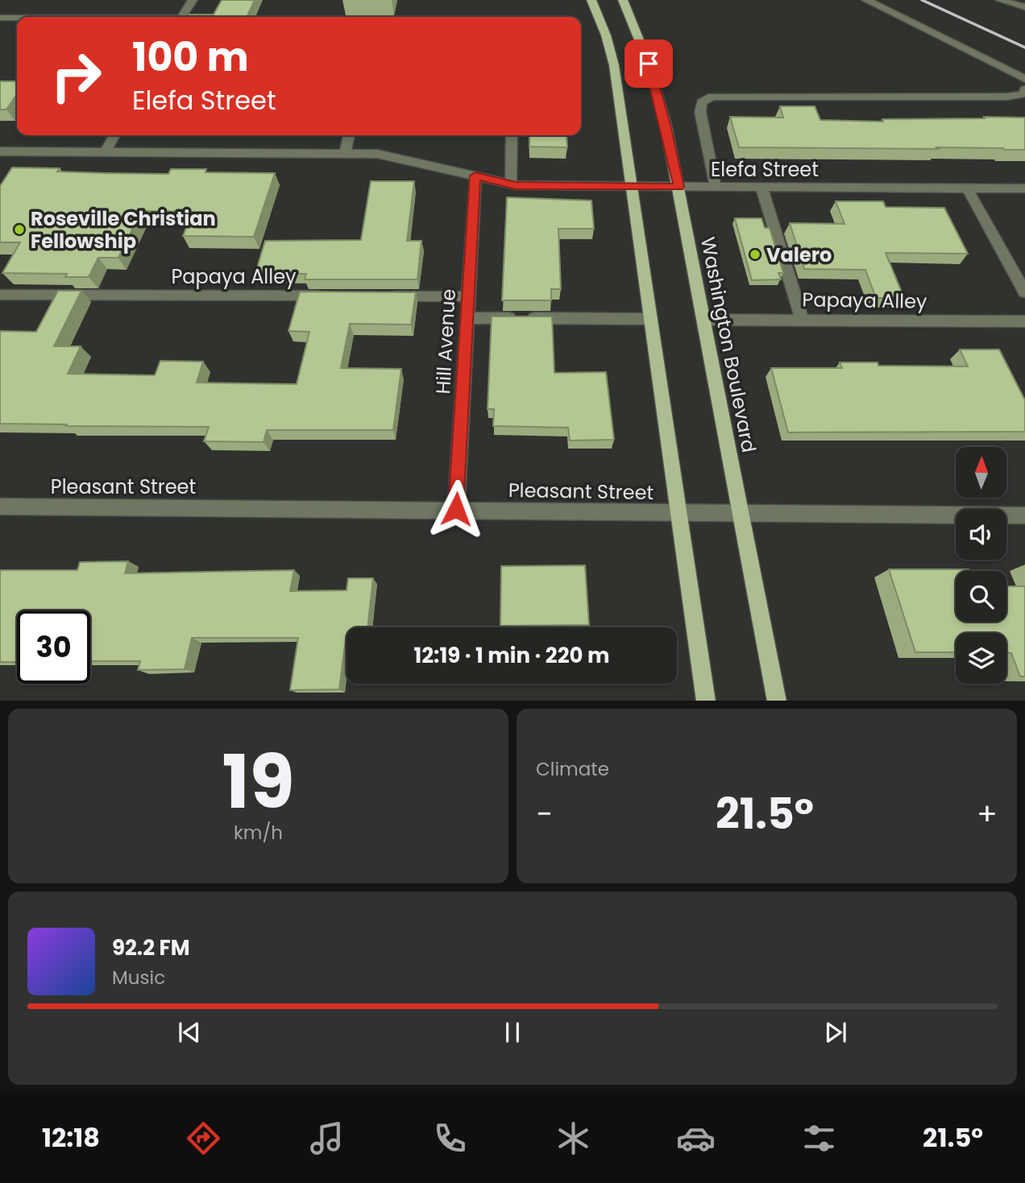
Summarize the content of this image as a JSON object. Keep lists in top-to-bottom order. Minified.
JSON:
{"streets":{"main road":["Washington Boulevard"],"street":["Elefa Street","Papaya Alley","Hill Avenue","Pleasant Street"]},"crossings":[["Elefa Street","Hill Avenue"],["Elefa Street","Washington Boulevard"],["Papaya Alley","Washington Boulevard"],["Hill Avenue","Pleasant Street"],["Washington Boulevard","Pleasant Street"]],"places":["Roseville Christian Fellowship","Valero"],"north":"top","page":{"turn":["100 m","Elefa Street"],"limit":"30","trip":"12:19 · 1 min · 220 m","tile":[["19","km/h"],"Climate"],"heat":["−","21.5°","+"],"song":["92.2 FM","Music"],"tabs":["12:18","21.5°"]}}
